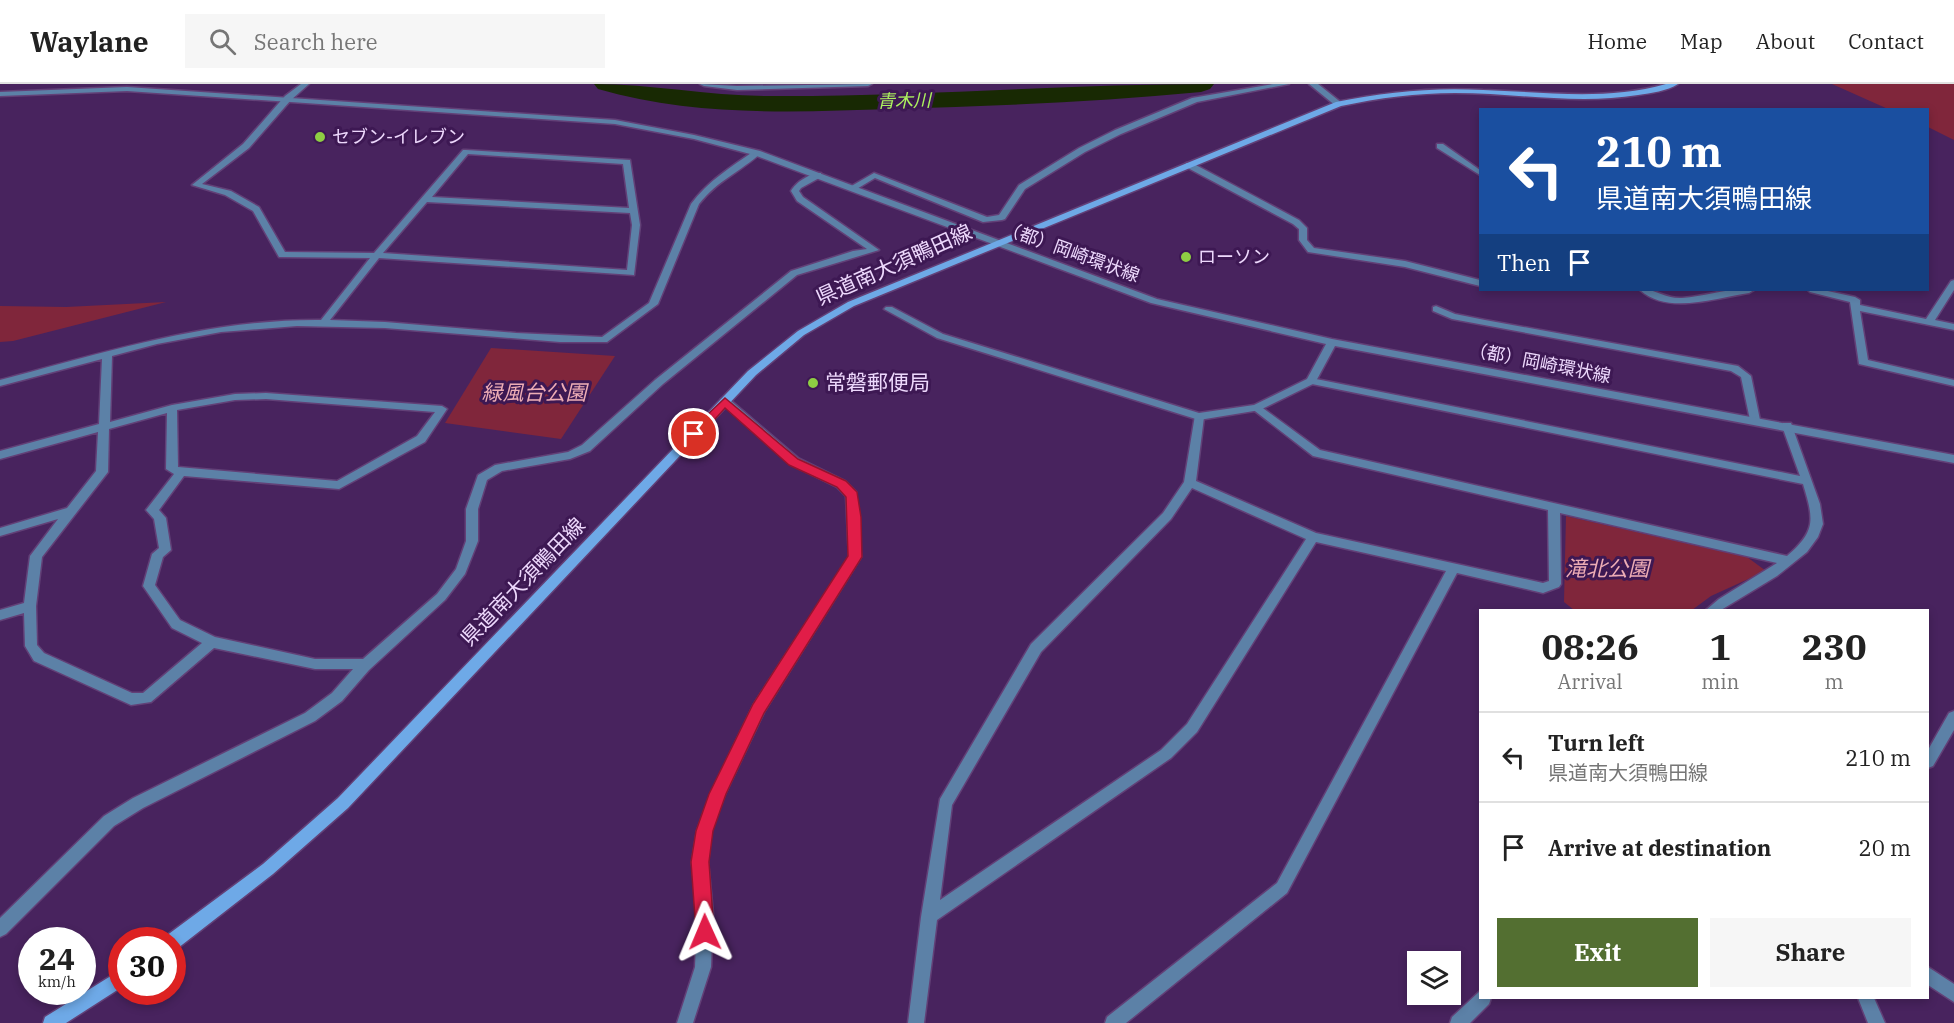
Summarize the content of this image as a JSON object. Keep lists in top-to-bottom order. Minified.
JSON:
{"streets":{"main road":["県道南大須鴨田線"],"street":["（都）岡崎環状線"]},"crossings":[["（都）岡崎環状線","県道南大須鴨田線"]],"water":["青木川"],"parks":["緑風台公園","滝北公園"],"places":["セブン-イレブン","ローソン","常磐郵便局"],"page":{"header":"Waylane","search":"Search here","nav":["Home","Map","About","Contact"],"turn":["210 m","県道南大須鴨田線"],"then":"Then","eta":["08:26","Arrival","1","min","230","m"],"list":[{"name":"Turn left","note":"県道南大須鴨田線","value":"210 m"},{"name":"Arrive at destination","value":"20 m"}],"buttons":["Exit","Share"],"speed":"24 km/h","limit":"30"}}
